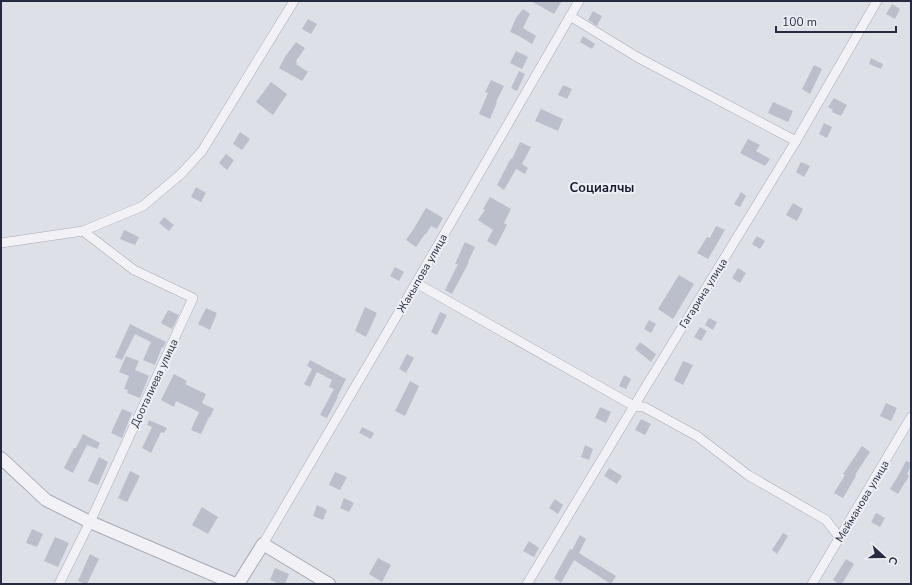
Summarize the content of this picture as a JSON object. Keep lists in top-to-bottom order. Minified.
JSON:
{"streets":{"street":["Жакыпова улица","Гагарина улица","Дооталиева улица","Мейманова улица"]},"districts":["Социалчы"],"scale_bar":"100 m","north":"right"}
